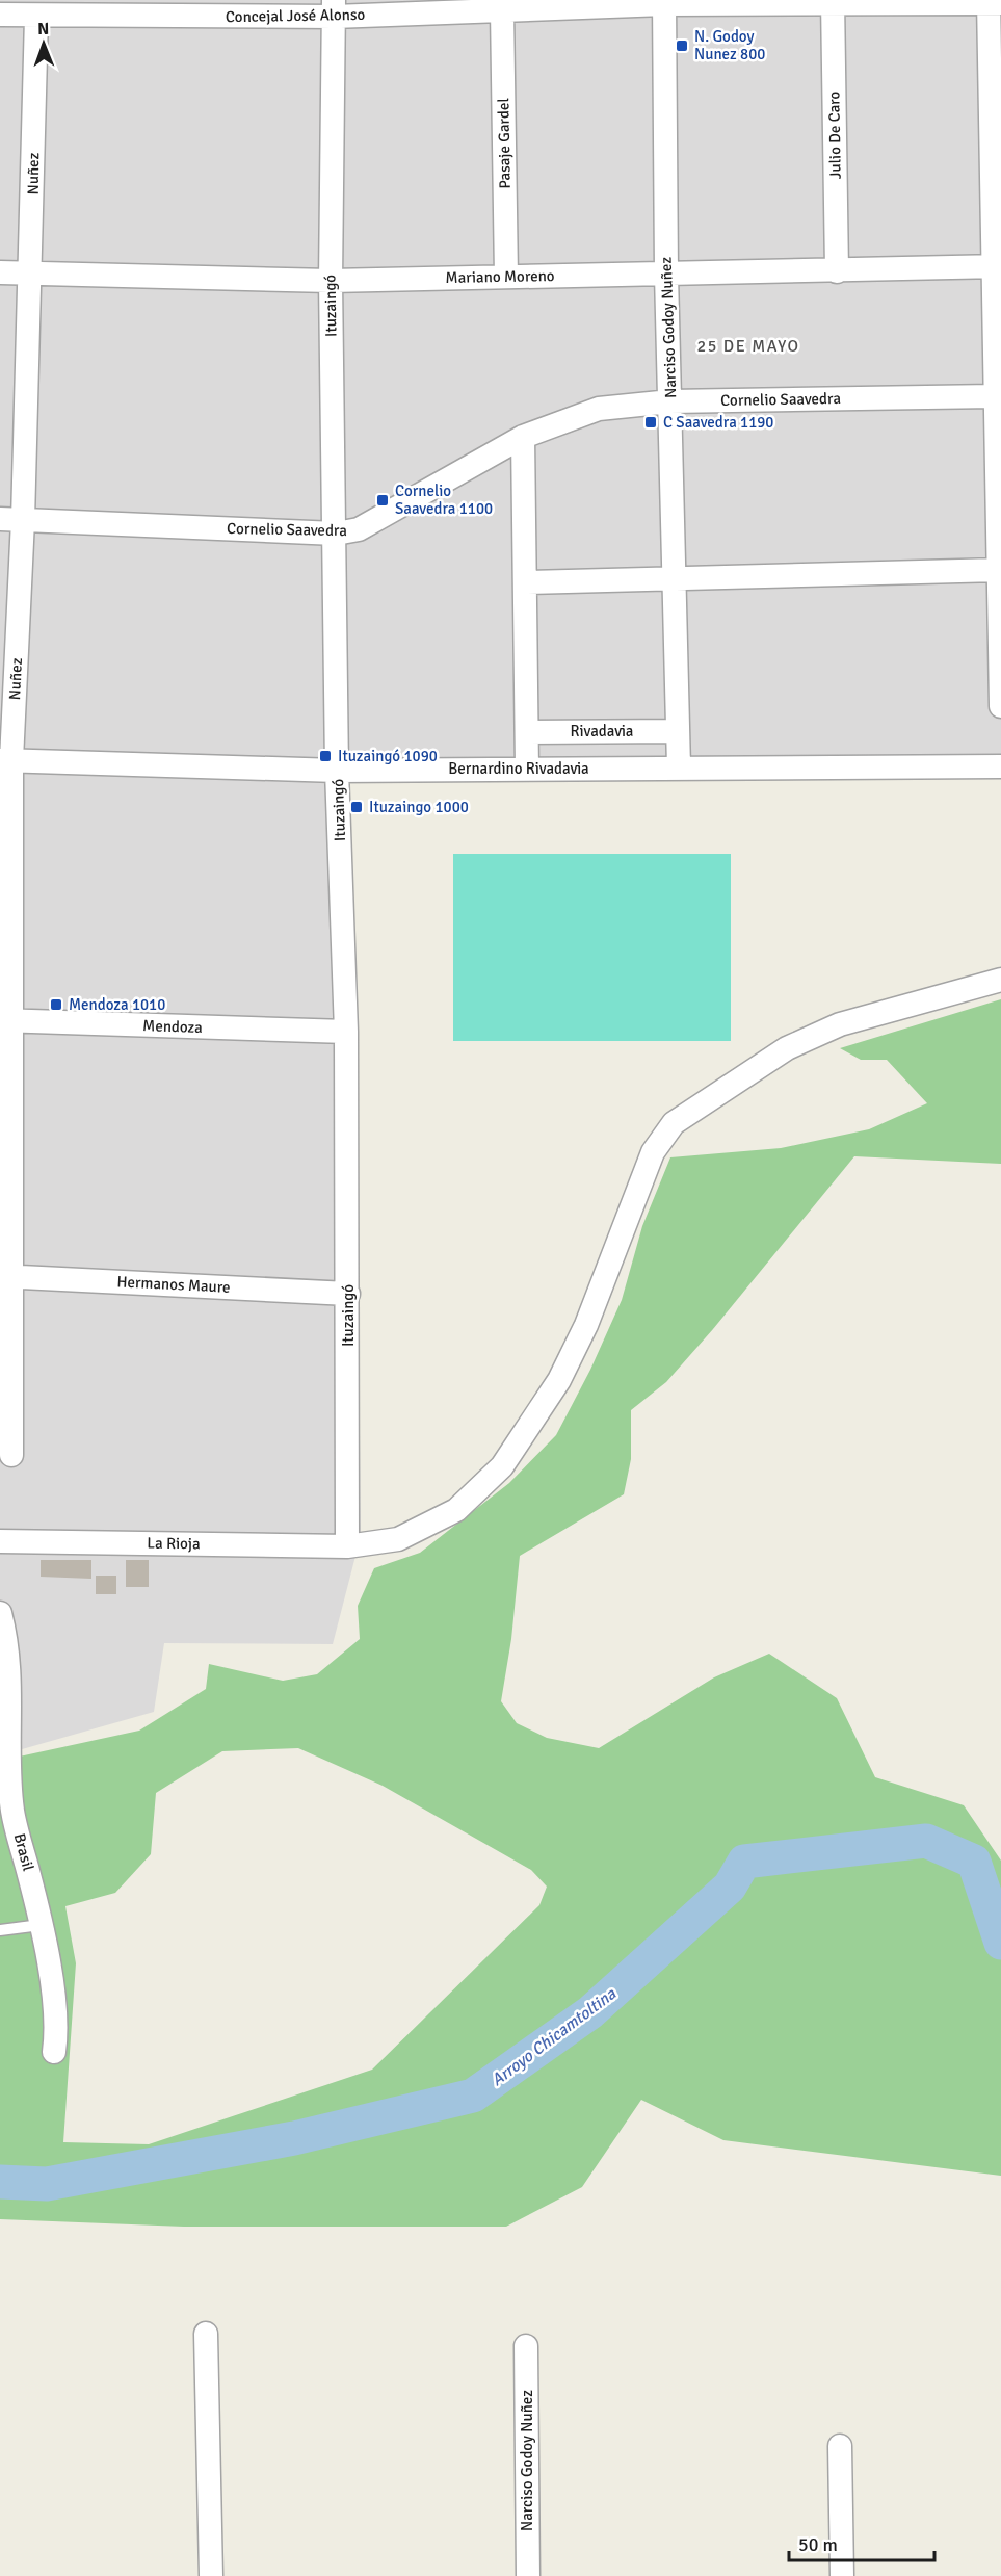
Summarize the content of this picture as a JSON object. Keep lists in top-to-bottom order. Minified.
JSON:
{"streets":{"street":["Concejal José Alonso","Julio De Caro","Pasaje Gardel","Nuñez","Mariano Moreno","Ituzaingó","Narciso Godoy Nuñez","Cornelio Saavedra","Rivadavia","Bernardino Rivadavia","Mendoza","Hermanos Maure","La Rioja","Brasil"]},"crossings":[["Concejal José Alonso","Julio De Caro"],["Concejal José Alonso","Pasaje Gardel"],["Concejal José Alonso","Nuñez"],["Concejal José Alonso","Ituzaingó"],["Concejal José Alonso","Narciso Godoy Nuñez"],["Julio De Caro","Mariano Moreno"],["Pasaje Gardel","Mariano Moreno"],["Nuñez","Mariano Moreno"],["Nuñez","Cornelio Saavedra"],["Nuñez","Bernardino Rivadavia"],["Nuñez","Mendoza"],["Nuñez","Hermanos Maure"],["Mariano Moreno","Ituzaingó"],["Mariano Moreno","Narciso Godoy Nuñez"],["Ituzaingó","Cornelio Saavedra"],["Ituzaingó","Bernardino Rivadavia"],["Ituzaingó","Mendoza"],["Ituzaingó","Hermanos Maure"],["Ituzaingó","La Rioja"],["Narciso Godoy Nuñez","Cornelio Saavedra"],["Narciso Godoy Nuñez","Rivadavia"],["Narciso Godoy Nuñez","Bernardino Rivadavia"]],"districts":["25 DE MAYO"],"water":["Arroyo Chicamtoltina"],"places":{"transit":["N. Godoy Nunez 800","C Saavedra 1190","Cornelio Saavedra 1100","Ituzaingó 1090","Ituzaingo 1000","Mendoza 1010"]},"scale_bar":"50 m","north":"top"}
